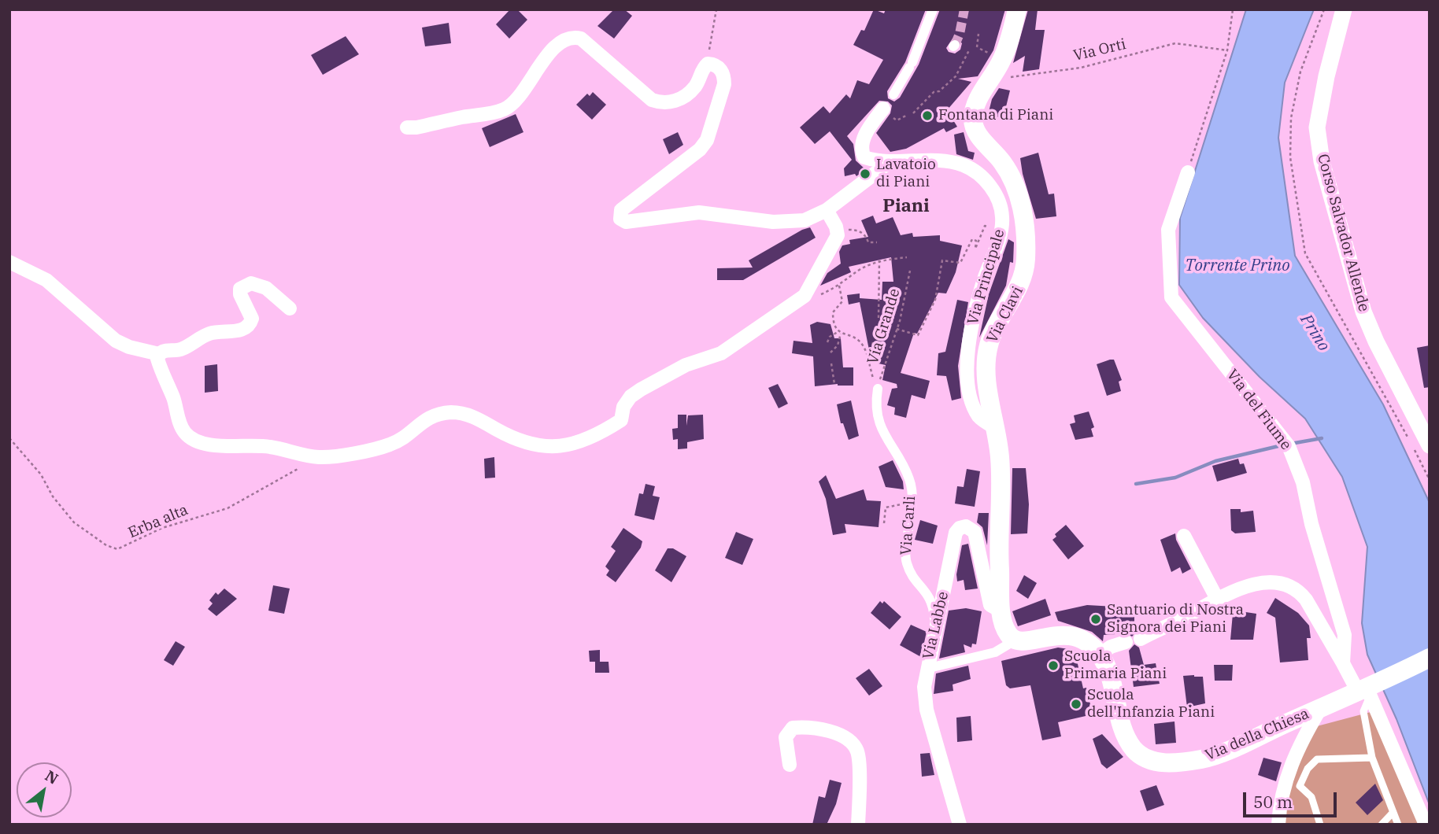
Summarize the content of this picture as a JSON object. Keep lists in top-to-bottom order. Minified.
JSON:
{"streets":{"main road":["Via Clavi","Via della Chiesa"],"street":["Corso Salvador Allende","Via Principale","Via del Fiume","Via Carli","Via Labbe"],"path":["Via Orti","Via Grande","Erba alta"]},"crossings":[["Via Principale","Via Clavi"],["Via Clavi","Via Labbe"],["Via Grande","Via Carli"],["Via Carli","Via Labbe"]],"districts":["Piani"],"water":["Torrente Prino","Prino"],"places":["Fontana di Piani","Lavatoio di Piani","Santuario di Nostra Signora dei Piani","Scuola Primaria Piani","Scuola dell'Infanzia Piani"],"scale_bar":"50 m","north":"top right"}
